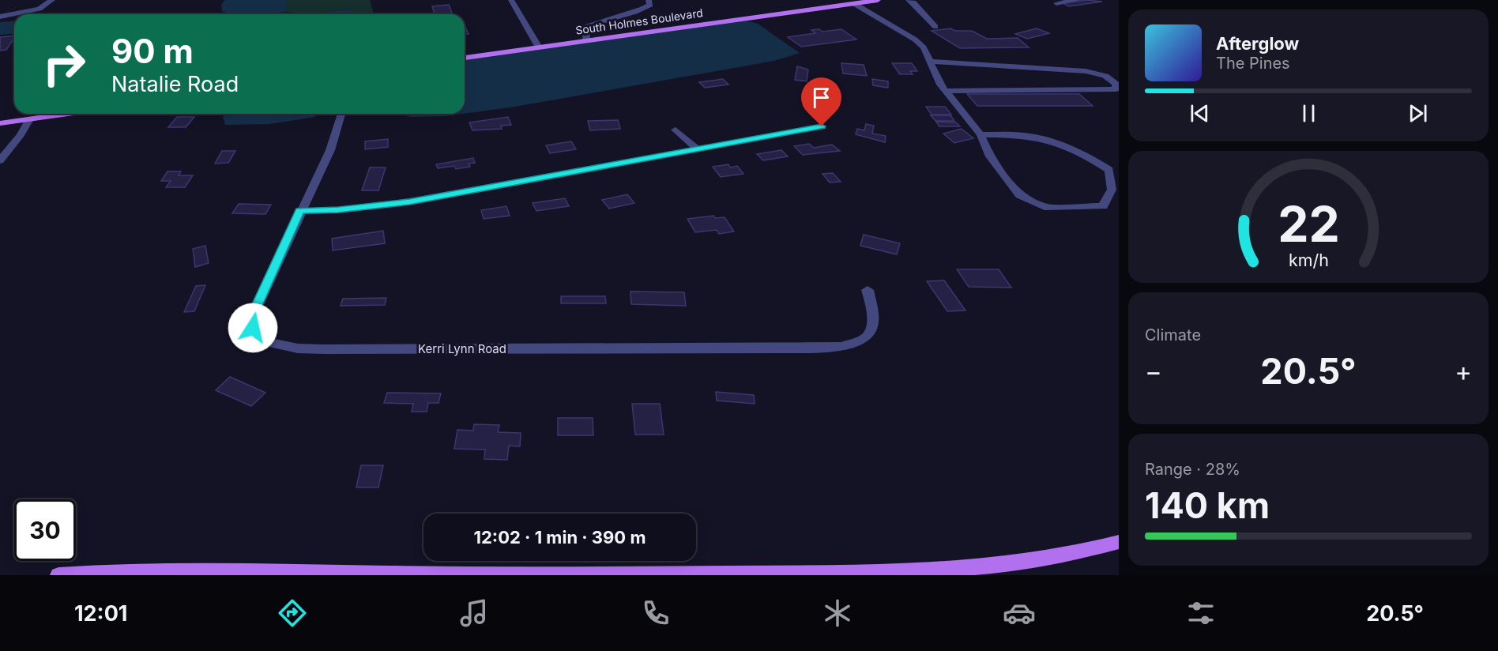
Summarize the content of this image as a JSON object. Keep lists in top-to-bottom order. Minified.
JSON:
{"streets":{"main road":["South Holmes Boulevard"],"street":["Kerri Lynn Road"]},"page":{"turn":["90 m","Natalie Road"],"song":["Afterglow","The Pines"],"tile":["Climate",["Range · 28%","140 km"]],"heat":["−","20.5°","+"],"limit":"30","trip":"12:02 · 1 min · 390 m","tabs":["12:01","20.5°"],"gauge":["22","km/h"]}}
